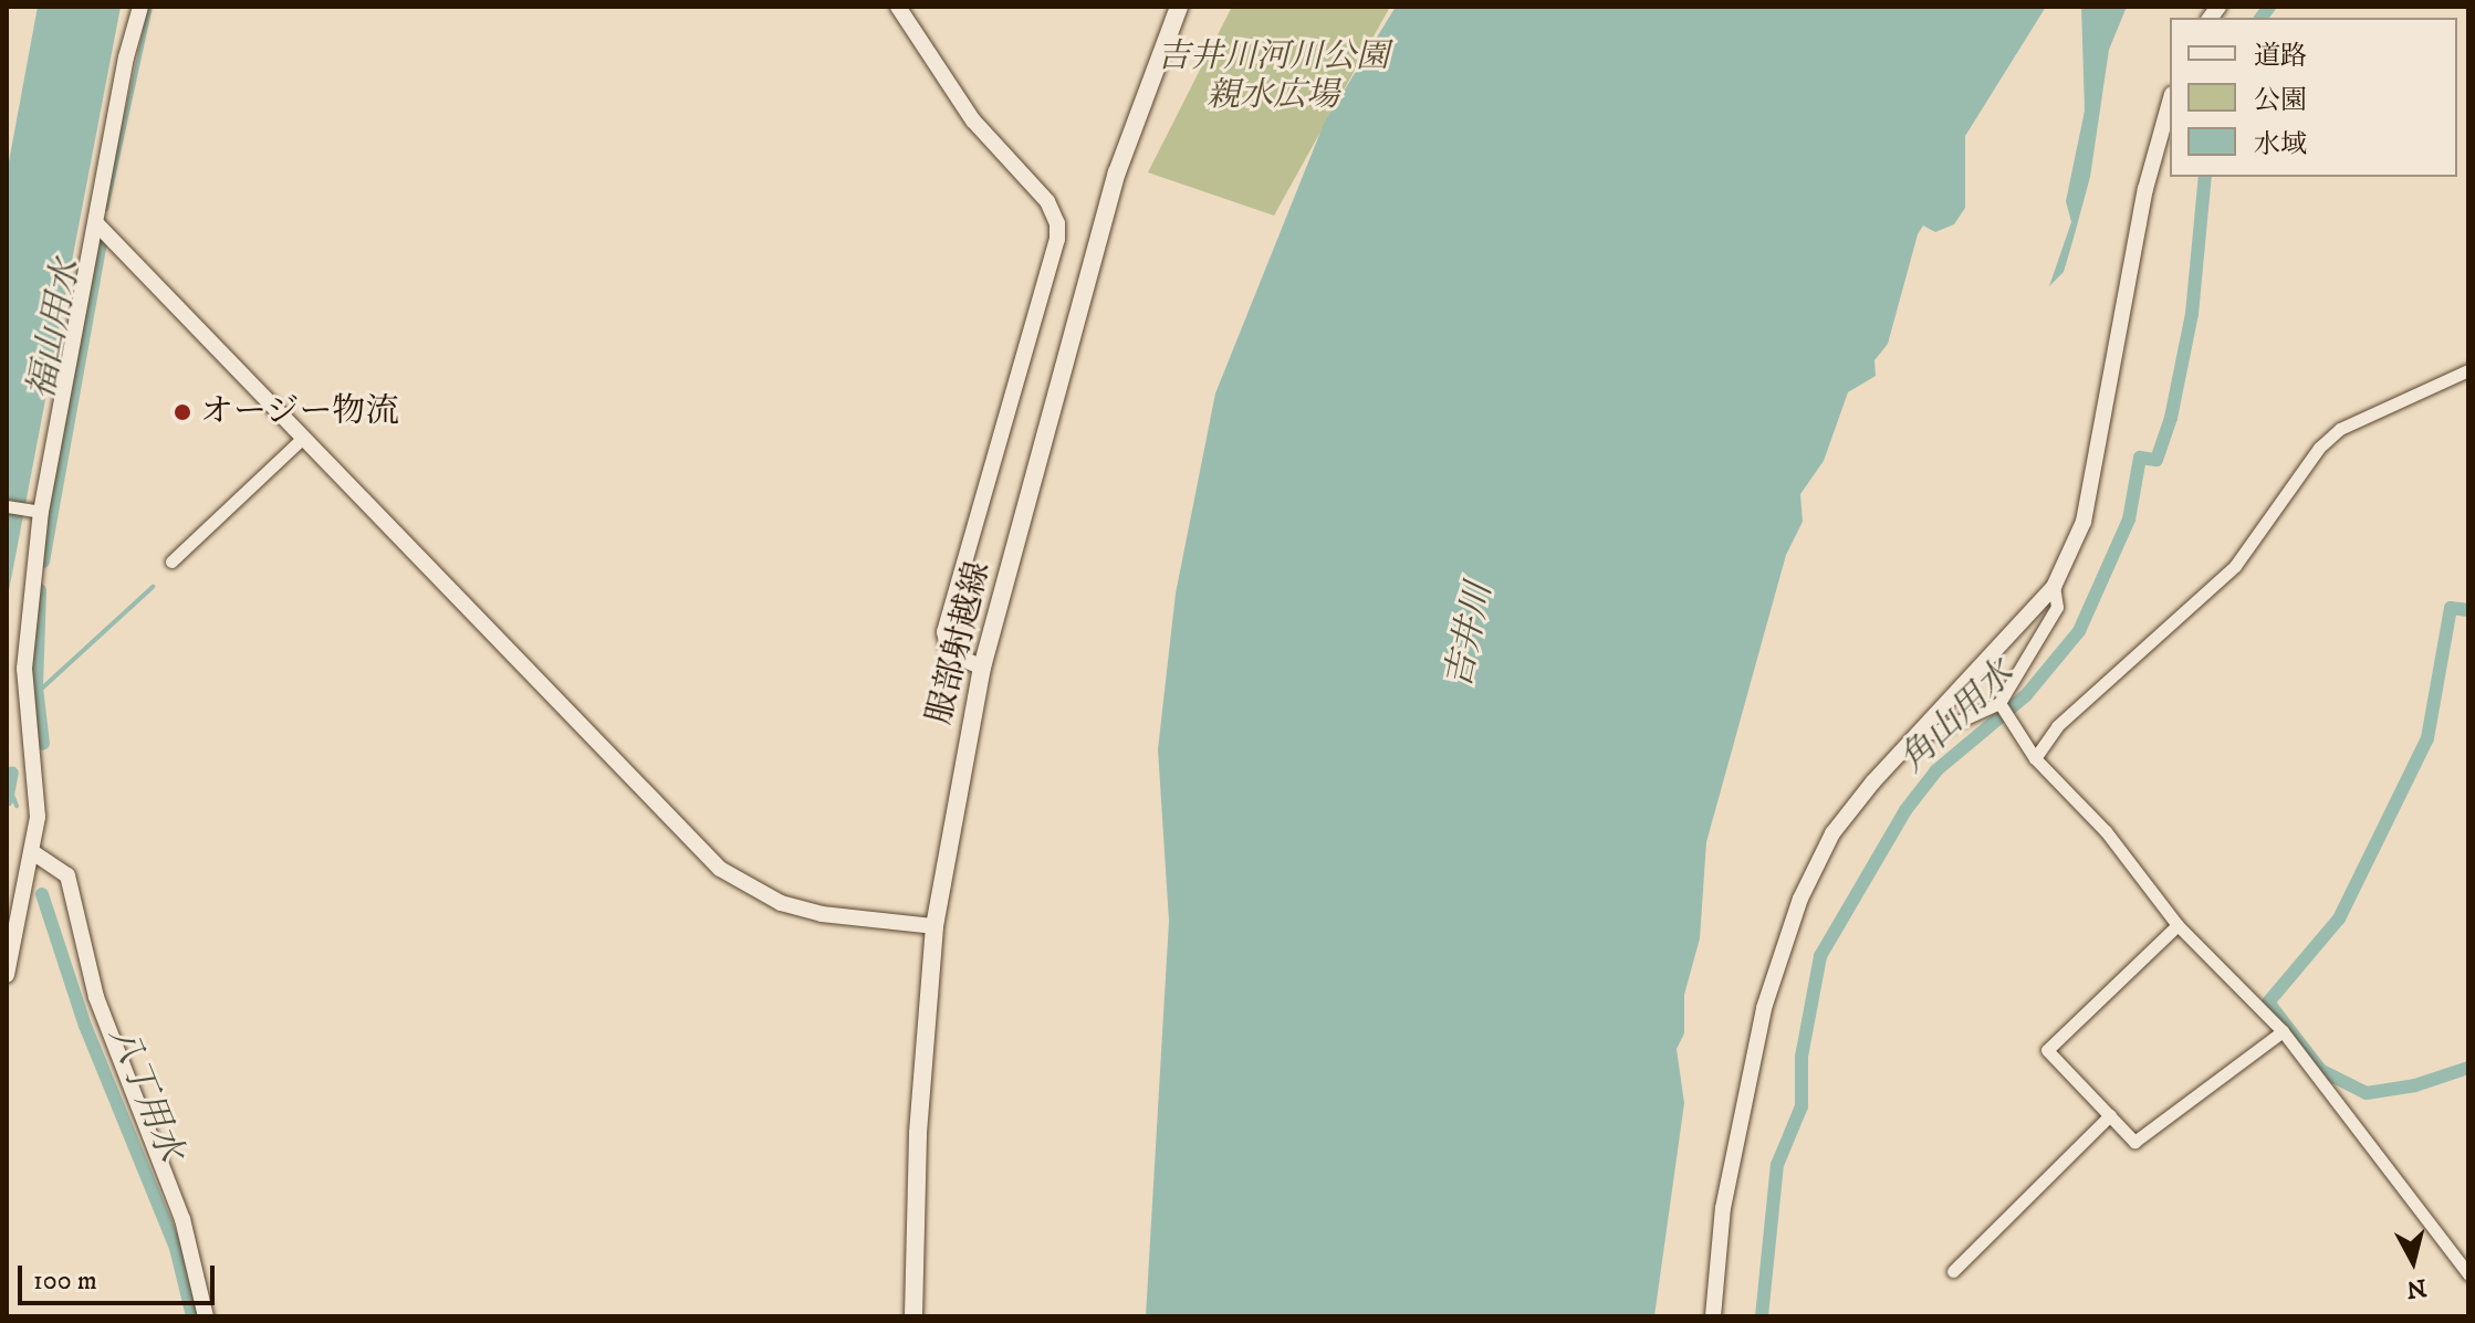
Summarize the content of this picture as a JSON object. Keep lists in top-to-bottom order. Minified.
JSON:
{"streets":{"main road":["服部射越線"]},"water":["福山用水","吉井川","角山用水","八丁用水"],"parks":["吉井川河川公園 親水広場"],"places":["オージー物流"],"legend":["道路","公園","水域"],"scale_bar":"100 m","north":"bottom"}
